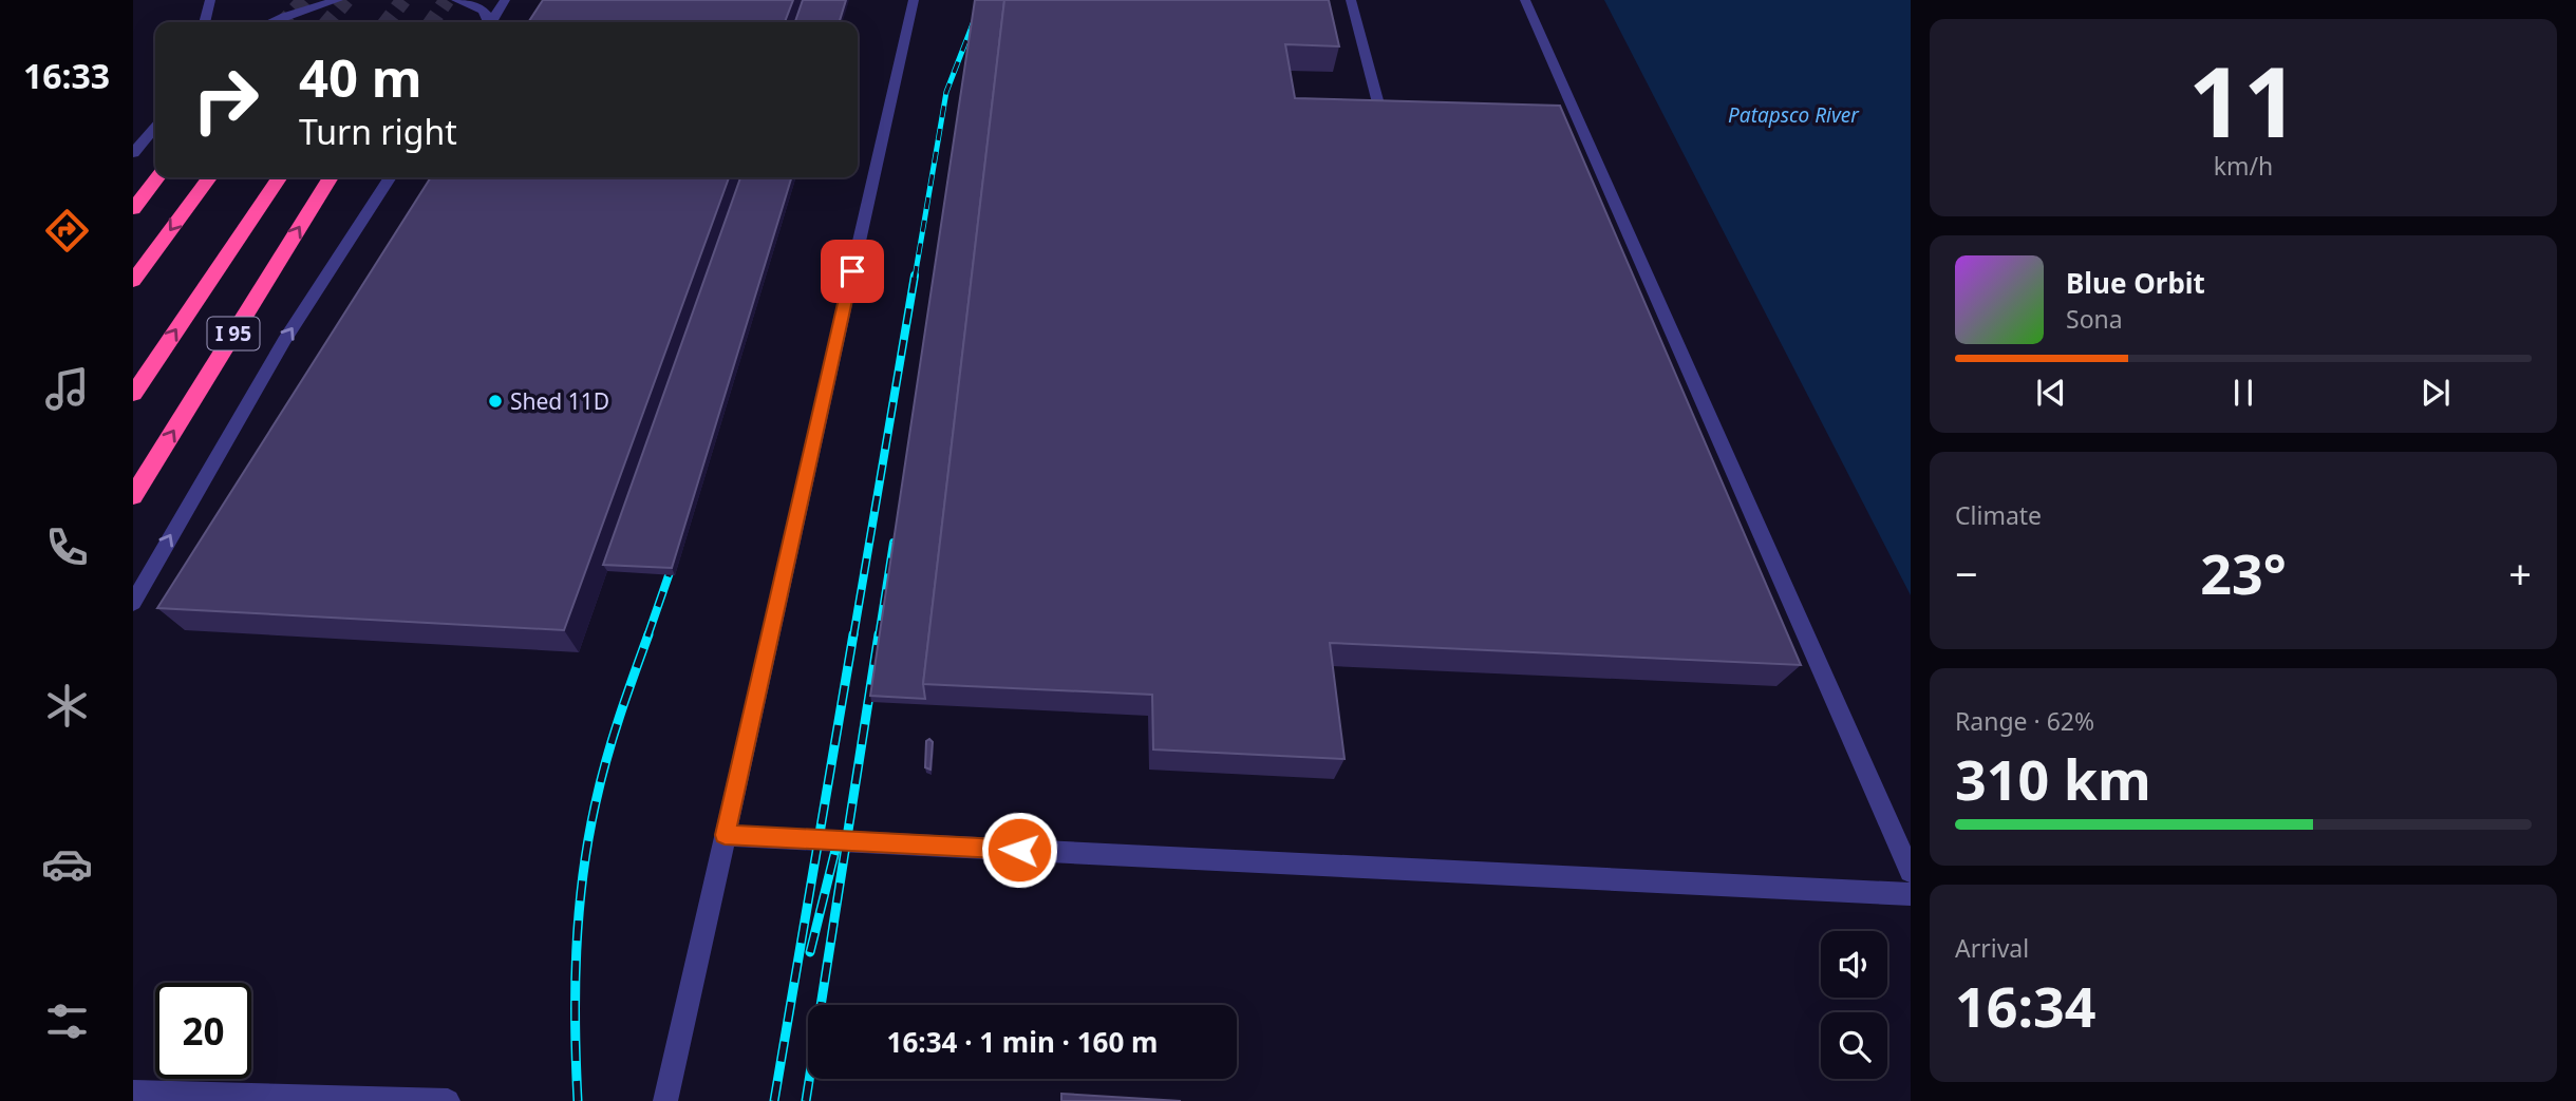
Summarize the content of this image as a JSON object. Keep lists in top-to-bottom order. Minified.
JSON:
{"streets":{"highway":["I 95"]},"water":["Patapsco River"],"places":["Shed 11D"],"page":{"tabs":"16:33","tile":[["11","km/h"],"Climate",["Range · 62%","310 km"],["Arrival","16:34"]],"turn":["40 m","Turn right"],"song":["Blue Orbit","Sona"],"heat":["−","23°","+"],"limit":"20","trip":"16:34 · 1 min · 160 m"}}
